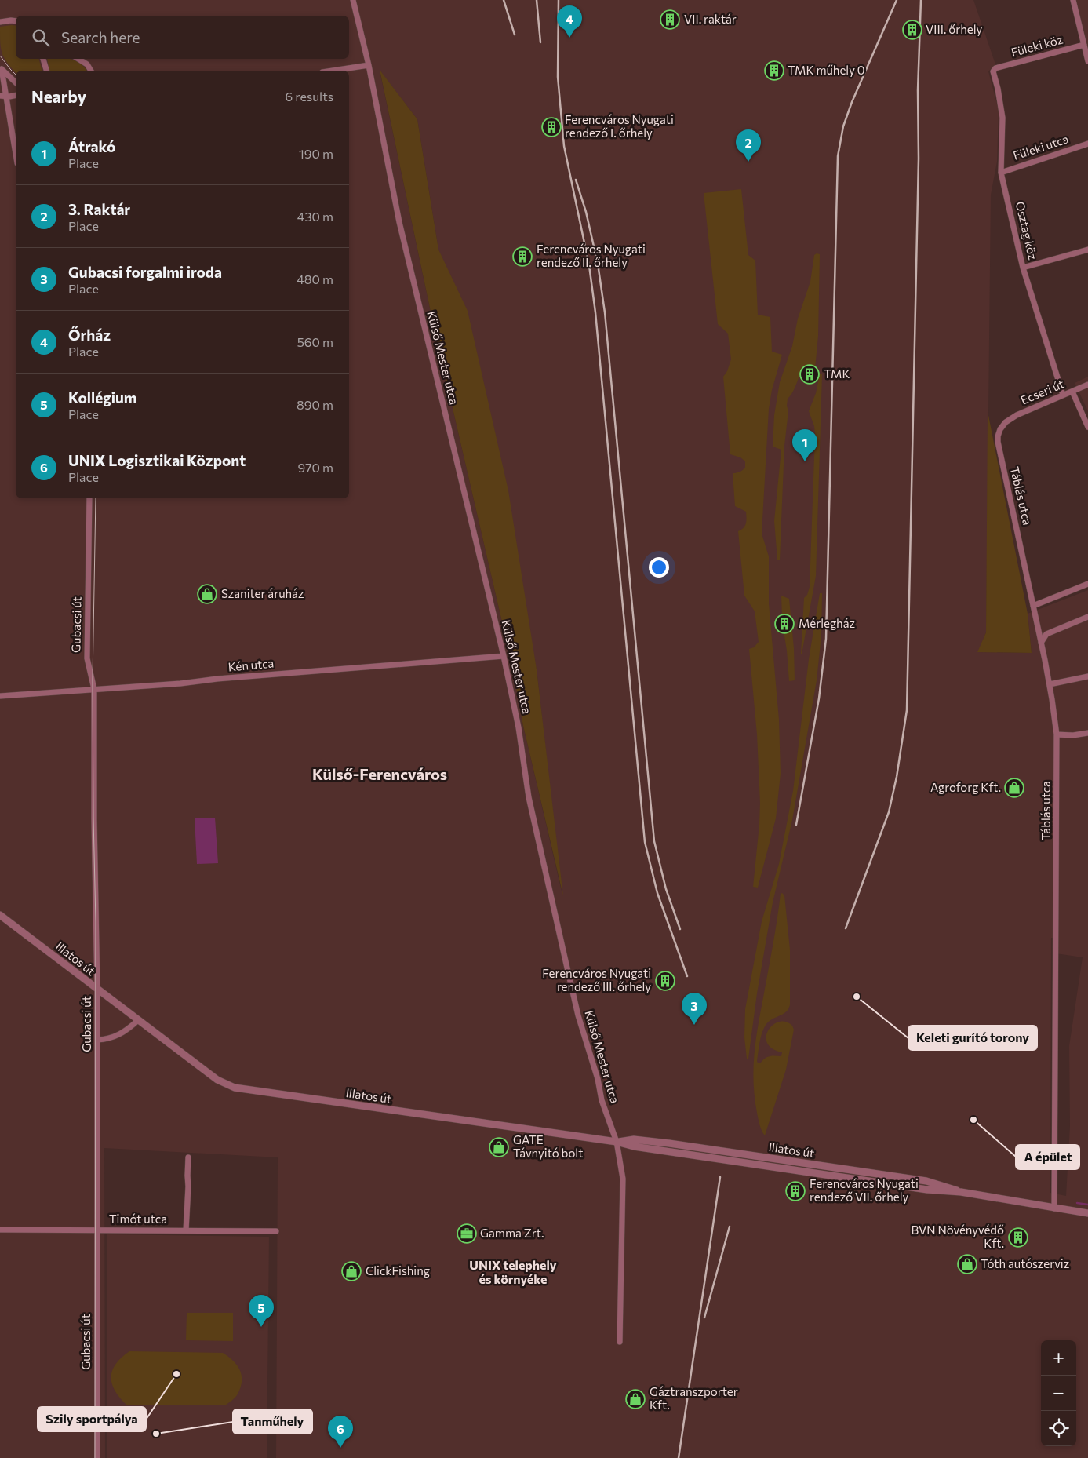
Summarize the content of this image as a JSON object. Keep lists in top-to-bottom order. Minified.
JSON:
{"streets":{"street":["Füleki köz","Füleki utca","Osztag köz","Külső Mester utca","Ecseri út","Táblás utca","Gubacsi út","Kén utca","Illatos út","Timót utca"]},"crossings":[["Füleki köz","Osztag köz"],["Füleki utca","Osztag köz"],["Osztag köz","Ecseri út"],["Külső Mester utca","Kén utca"],["Külső Mester utca","Illatos út"],["Ecseri út","Táblás utca"],["Táblás utca","Illatos út"],["Gubacsi út","Kén utca"],["Gubacsi út","Illatos út"],["Gubacsi út","Timót utca"]],"districts":["Külső-Ferencváros","UNIX telephely és környéke"],"places":{"building":["VII. raktár","VIII. őrhely","TMK műhely 0","Ferencváros Nyugati rendező I. őrhely","Ferencváros Nyugati rendező II. őrhely","TMK","Mérlegház","Ferencváros Nyugati rendező III. őrhely","Ferencváros Nyugati rendező VII. őrhely","BVN Növényvédő Kft."],"shop":["Szaniter áruház","Agroforg Kft.","GATE Távnyitó bolt","Tóth autószerviz","ClickFishing","Gáztranszporter Kft."],"other":["Keleti gurító torony","A épület","Szily sportpálya","Tanműhely"],"office":["Gamma Zrt."]},"page":{"pins":["4","2","1","3","5","6"],"search":"Search here","heading":["Nearby","6 results"],"list":[{"mark":"1","name":"Átrakó","note":"Place","value":"190 m"},{"mark":"2","name":"3. Raktár","note":"Place","value":"430 m"},{"mark":"3","name":"Gubacsi forgalmi iroda","note":"Place","value":"480 m"},{"mark":"4","name":"Őrház","note":"Place","value":"560 m"},{"mark":"5","name":"Kollégium","note":"Place","value":"890 m"},{"mark":"6","name":"UNIX Logisztikai Központ","note":"Place","value":"970 m"}],"map_buttons":["+","−"]}}
